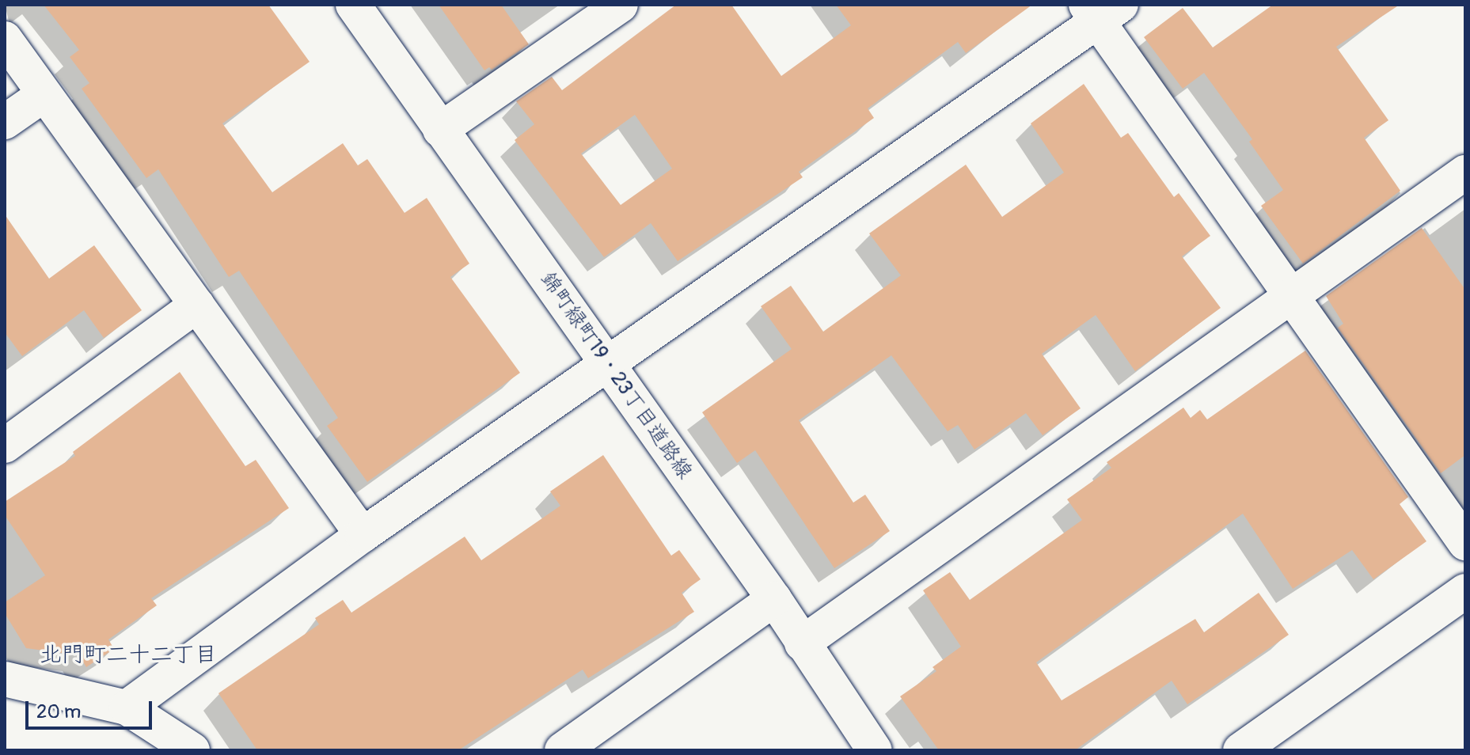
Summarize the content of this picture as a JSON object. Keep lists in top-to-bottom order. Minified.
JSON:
{"streets":{"street":["錦町緑町19・23丁目道路線"]},"districts":["北門町二十二丁目"],"scale_bar":"20 m"}
